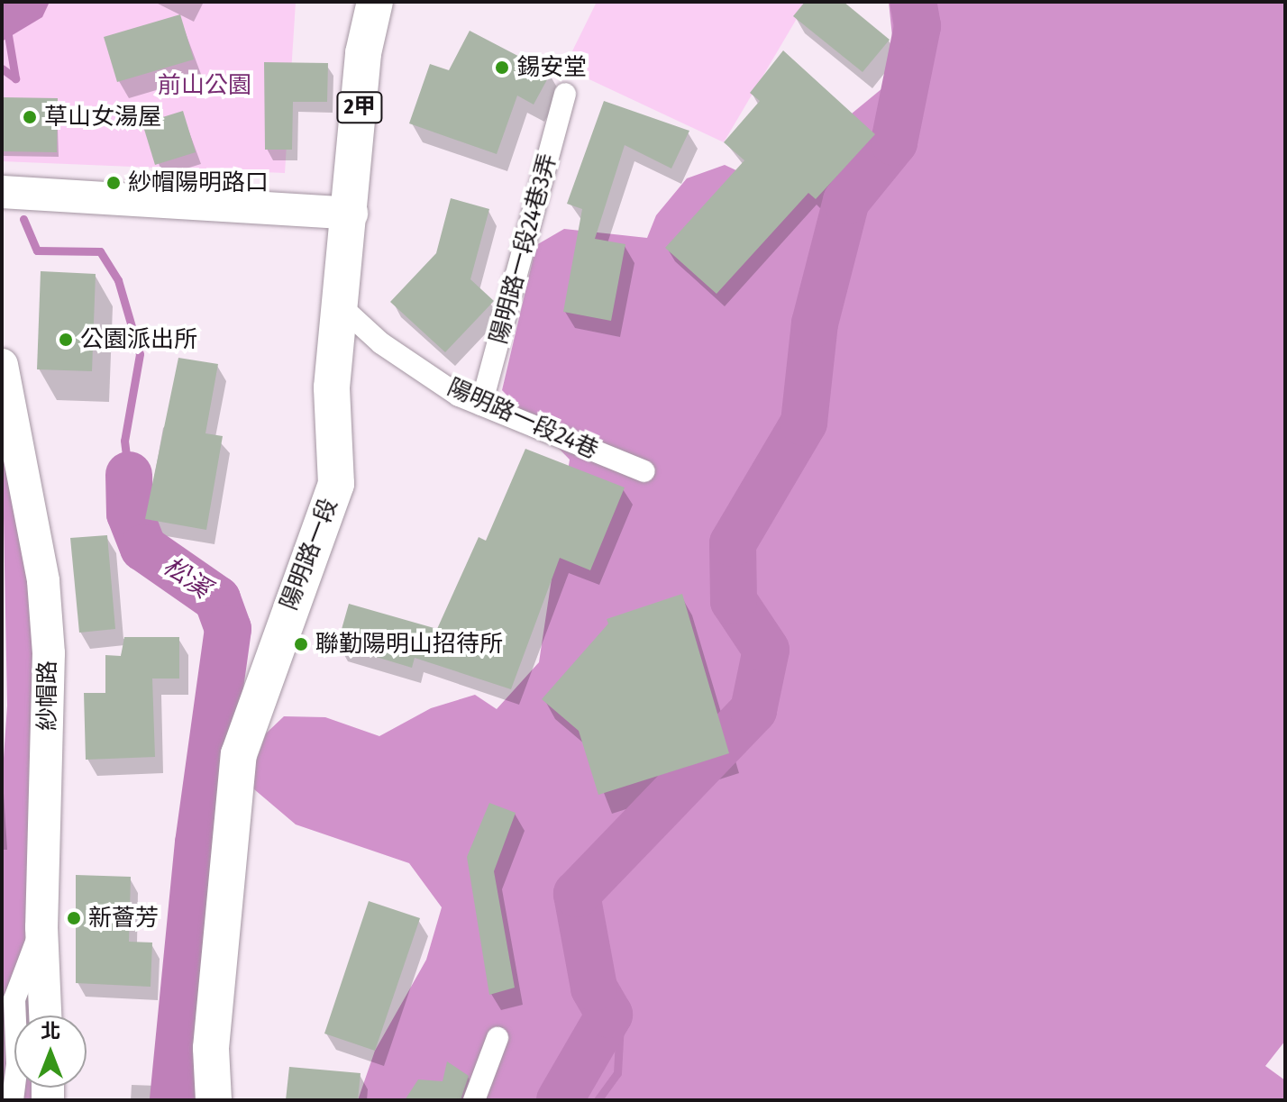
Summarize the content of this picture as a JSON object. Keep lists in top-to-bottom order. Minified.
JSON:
{"streets":{"main road":["2甲","陽明路一段"],"street":["陽明路一段24巷3弄","陽明路一段24巷","紗帽路"]},"crossings":[["陽明路一段24巷3弄","陽明路一段24巷"],["陽明路一段24巷","陽明路一段"]],"water":["松溪"],"parks":["前山公園"],"places":["錫安堂","草山女湯屋","紗帽陽明路口","公園派出所","聯勤陽明山招待所","新薈芳"],"north":"top"}
